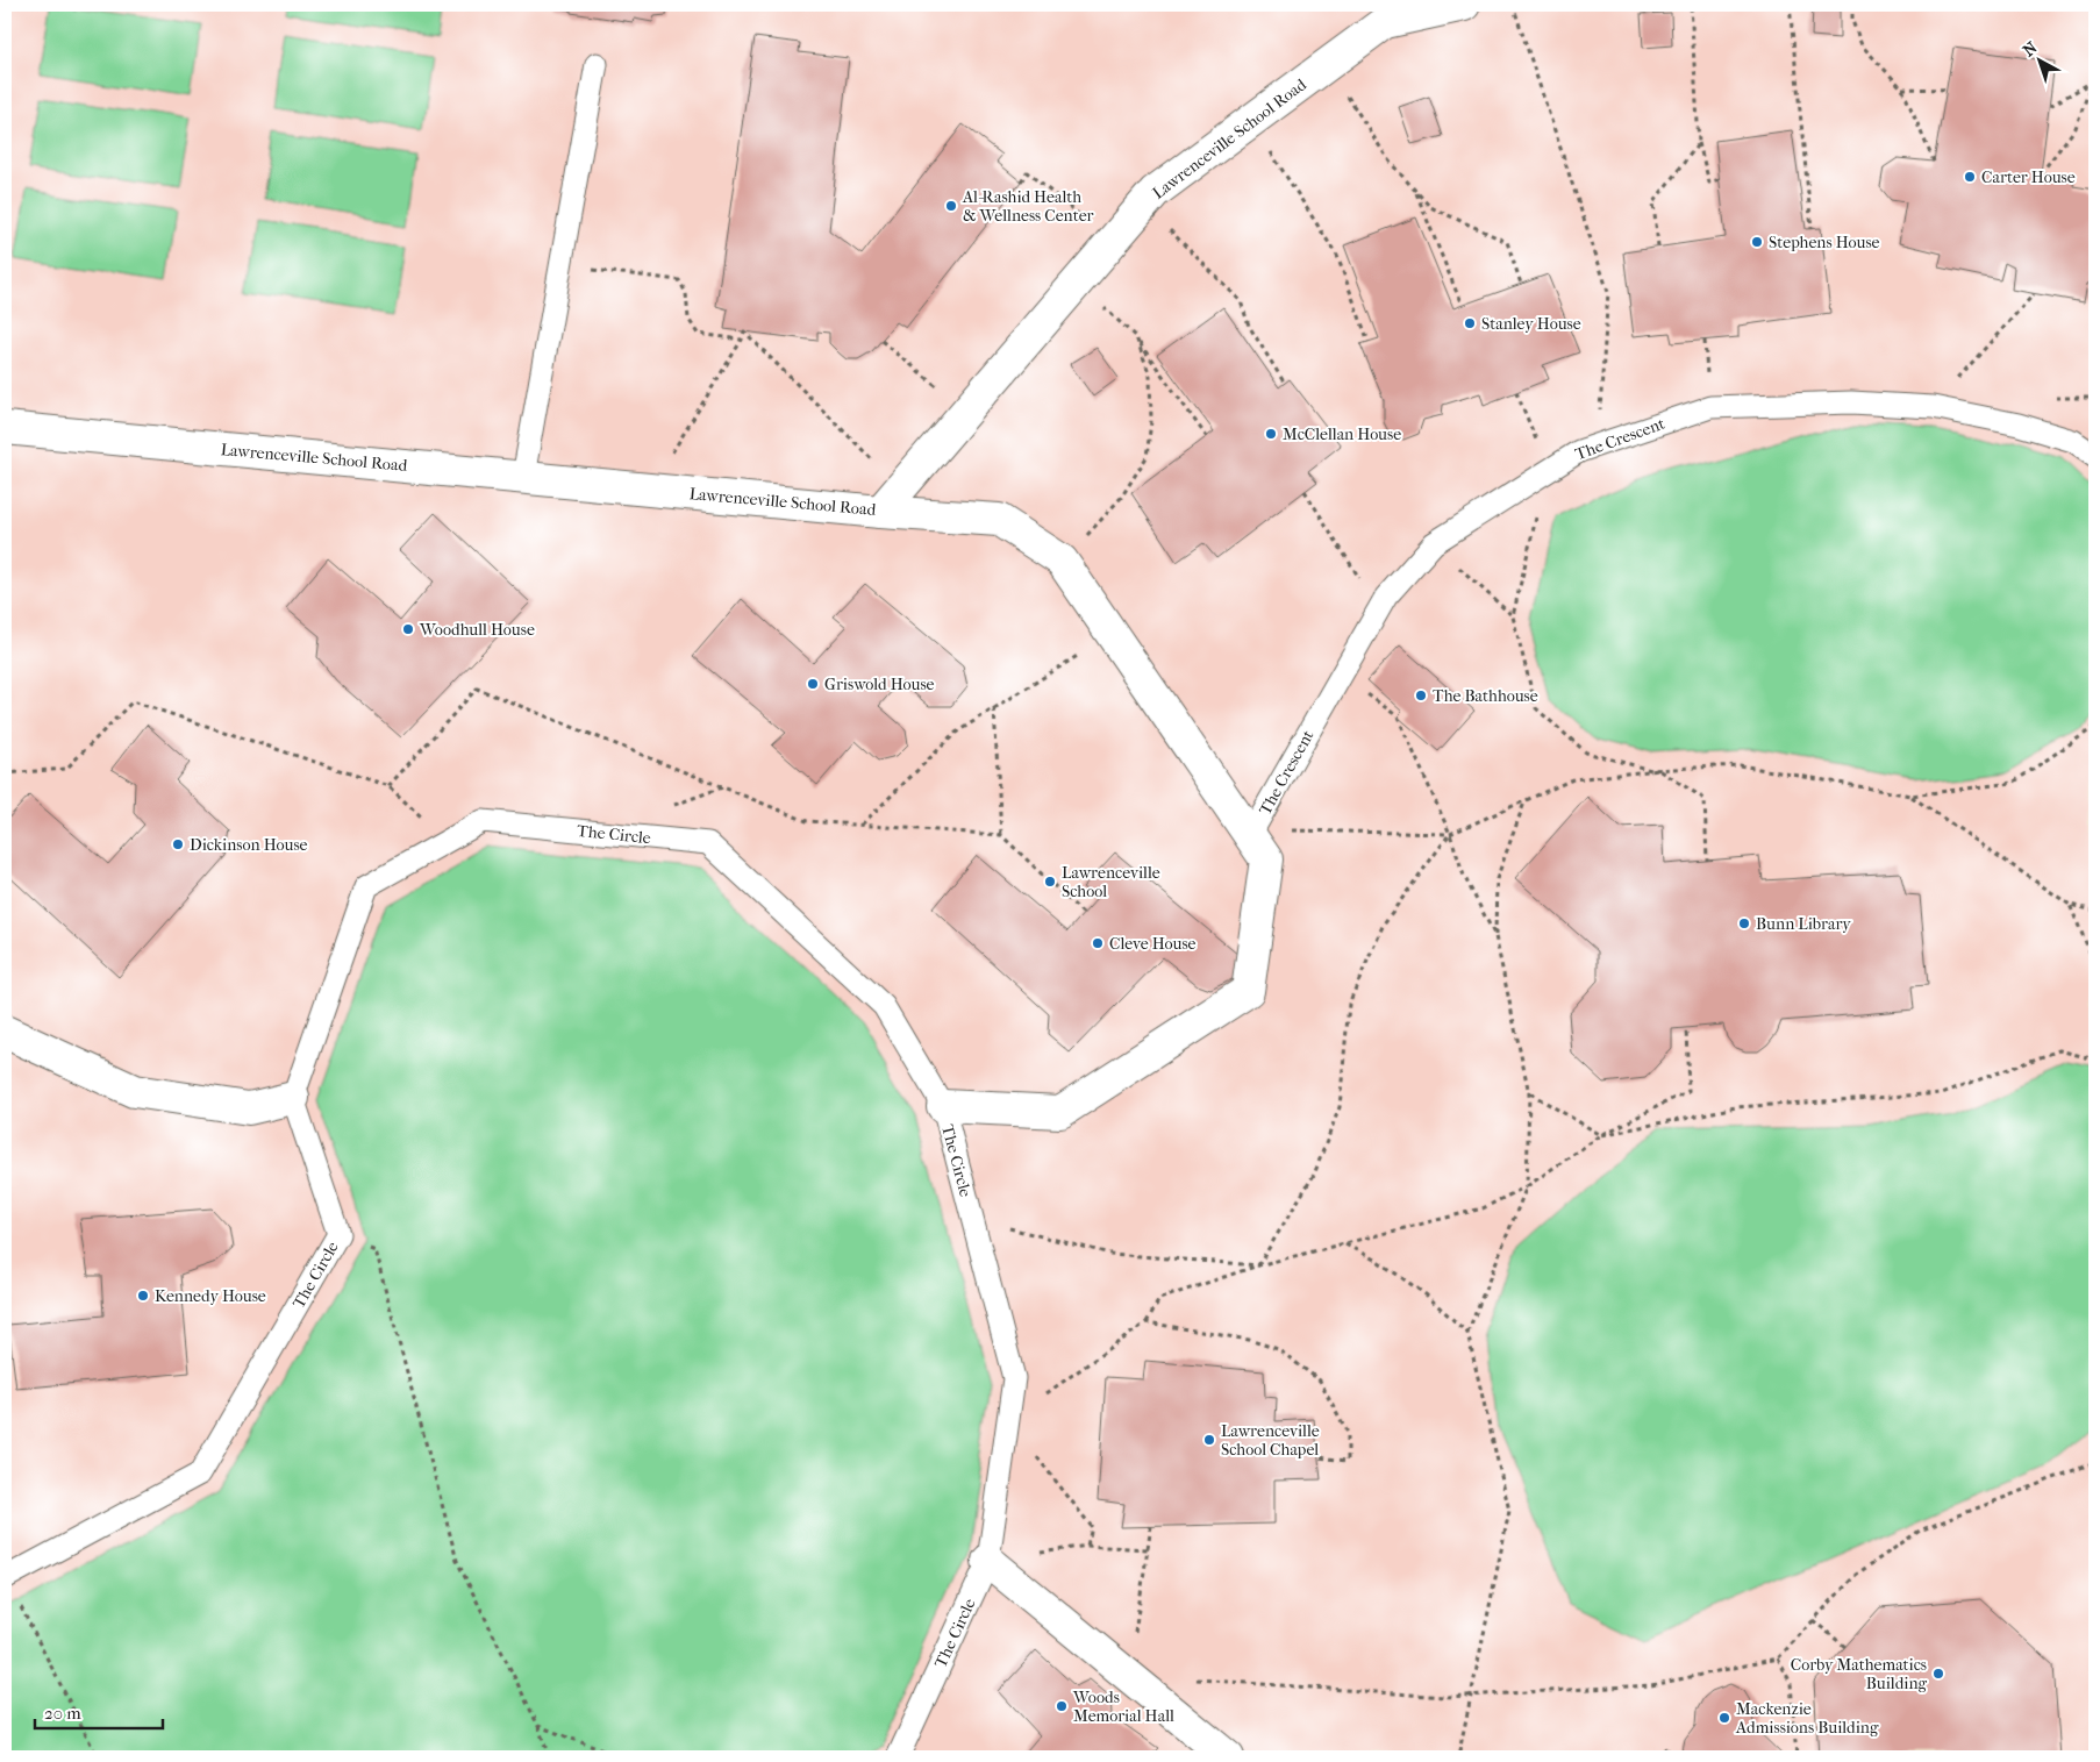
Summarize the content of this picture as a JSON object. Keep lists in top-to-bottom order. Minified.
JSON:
{"streets":{"street":["Lawrenceville School Road"],"lane":["The Crescent","The Circle"]},"places":["Carter House","Al-Rashid Health & Wellness Center","Stephens House","Stanley House","McClellan House","Woodhull House","Griswold House","The Bathhouse","Dickinson House","Lawrenceville School","Bunn Library","Cleve House","Kennedy House","Lawrenceville School Chapel","Corby Mathematics Building","Woods Memorial Hall","Mackenzie Admissions Building"],"scale_bar":"20 m","north":"top left"}
